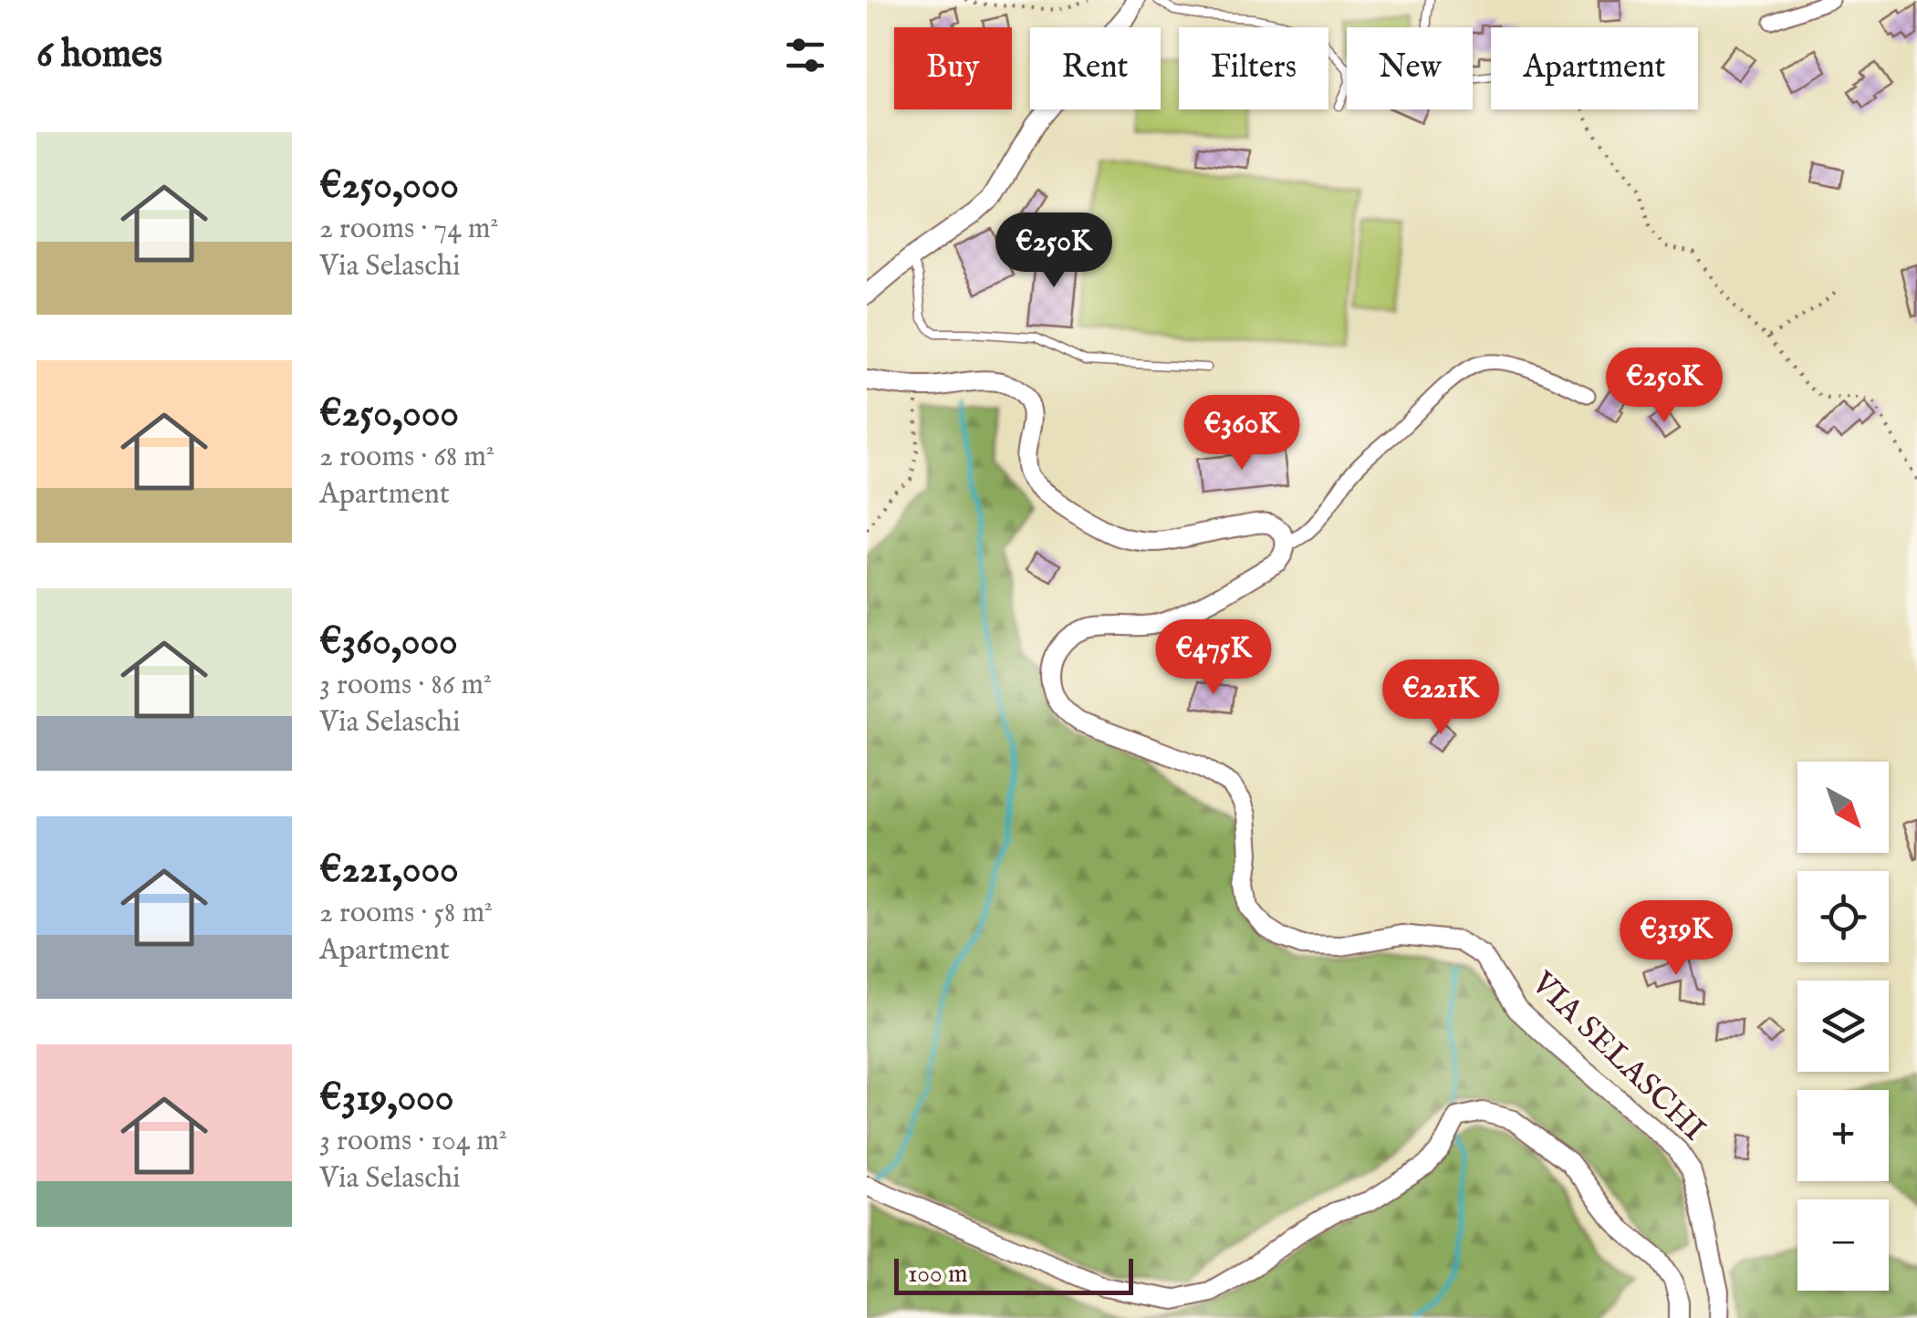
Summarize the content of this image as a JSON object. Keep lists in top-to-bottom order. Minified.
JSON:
{"streets":{"street":["VIA SELASCHI"]},"scale_bar":"100 m","north":"bottom right","page":{"heading":"6 homes","chip":["Buy","Rent","Filters","New","Apartment"],"list":[{"name":"€250,000","note":"2 rooms · 74 m² · Via Selaschi"},{"name":"€250,000","note":"2 rooms · 68 m² · Apartment"},{"name":"€360,000","note":"3 rooms · 86 m² · Via Selaschi"},{"name":"€221,000","note":"2 rooms · 58 m² · Apartment"},{"name":"€319,000","note":"3 rooms · 104 m² · Via Selaschi"}],"price":["€250K","€250K","€360K","€475K","€221K","€319K"],"map_buttons":["+","−"],"scale":"100 m"}}
